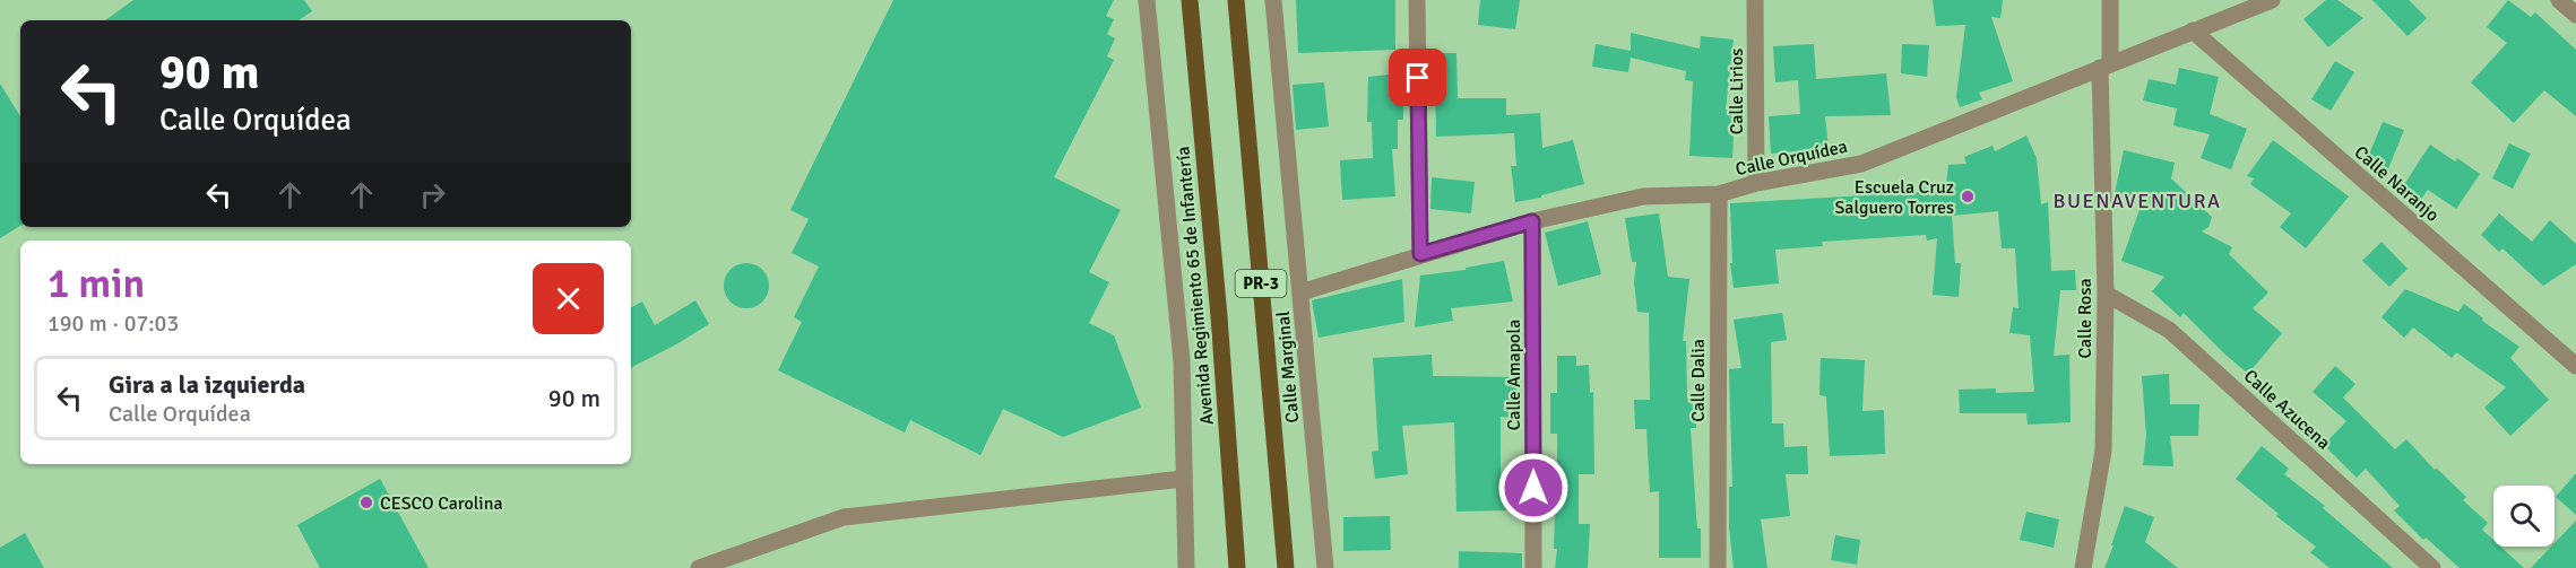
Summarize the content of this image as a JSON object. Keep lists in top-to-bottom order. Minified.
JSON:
{"streets":{"main road":["PR-3","Avenida Regimiento 65 de Infantería"],"street":["Calle Lirios","Calle Orquídea","Calle Naranjo","Calle Rosa","Calle Marginal","Calle Amapola","Calle Dalia","Calle Azucena"]},"crossings":[["Calle Lirios","Calle Orquídea"],["Calle Orquídea","Calle Naranjo"],["Calle Orquídea","Calle Rosa"],["Calle Orquídea","Calle Marginal"],["Calle Orquídea","Calle Amapola"],["Calle Orquídea","Calle Dalia"],["Calle Rosa","Calle Azucena"]],"districts":["BUENAVENTURA"],"places":["Escuela Cruz Salguero Torres","CESCO Carolina"],"page":{"turn":["90 m","Calle Orquídea"],"heading":["1 min","190 m · 07:03"],"list":[{"name":"Gira a la izquierda","note":"Calle Orquídea","value":"90 m"}]}}
